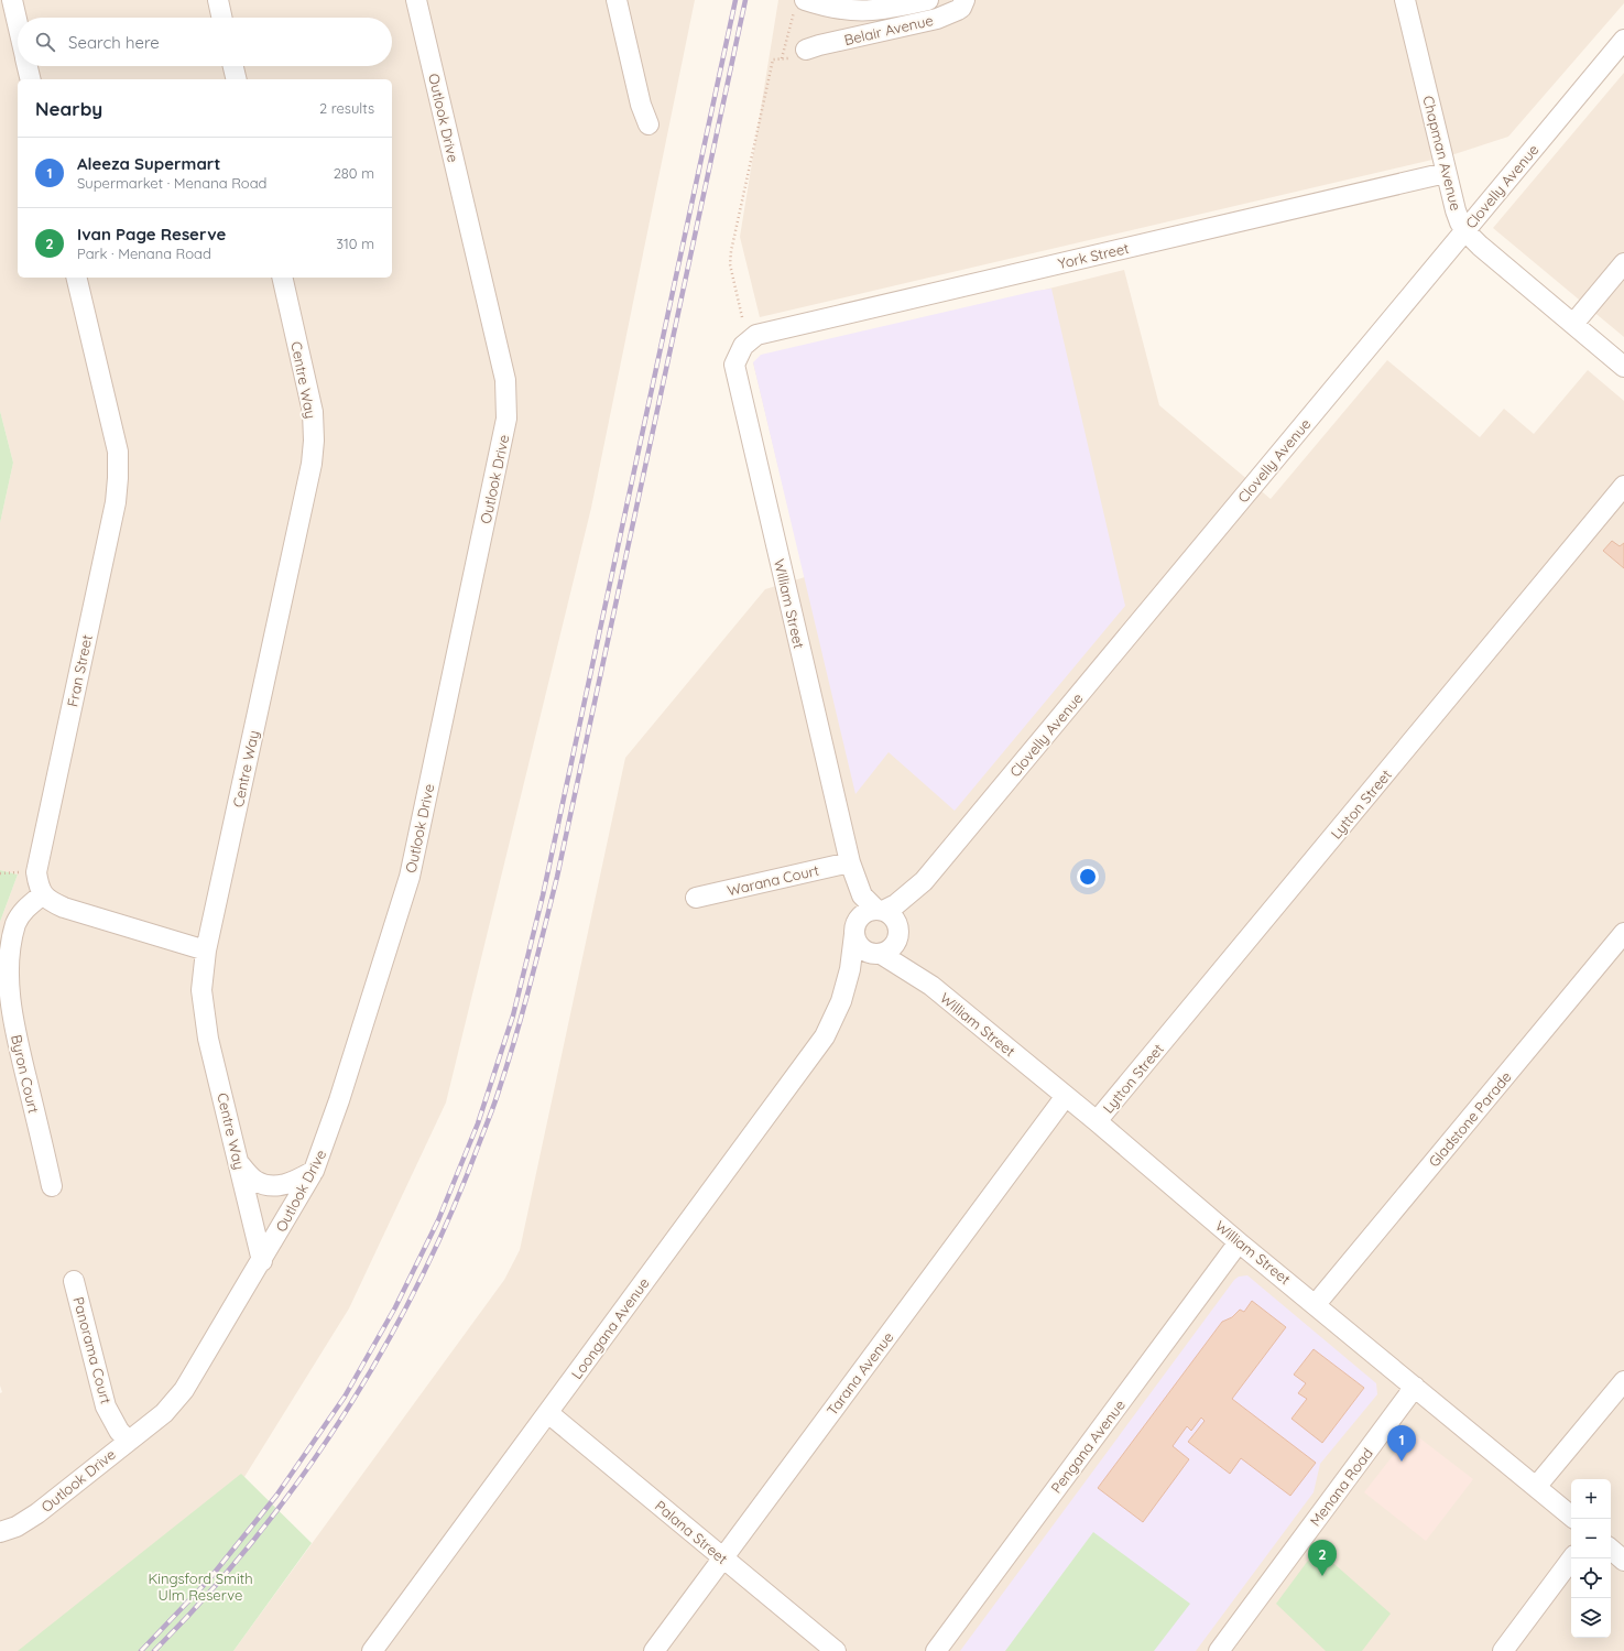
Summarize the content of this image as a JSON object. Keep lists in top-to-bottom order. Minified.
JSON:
{"streets":{"street":["Belair Avenue","Outlook Drive","Chapman Avenue","Clovelly Avenue","York Street","Centre Way","William Street","Fran Street","Lytton Street","Warana Court","Byron Court","Gladstone Parade","Loongana Avenue","Panorama Court","Tarana Avenue","Pengana Avenue","Menana Road","Palana Street"]},"crossings":[["Outlook Drive","Centre Way"],["Outlook Drive","Panorama Court"],["Chapman Avenue","Clovelly Avenue"],["Chapman Avenue","York Street"],["Clovelly Avenue","William Street"],["Clovelly Avenue","Loongana Avenue"],["York Street","William Street"],["William Street","Lytton Street"],["William Street","Warana Court"],["William Street","Gladstone Parade"],["William Street","Loongana Avenue"],["William Street","Tarana Avenue"],["William Street","Pengana Avenue"],["William Street","Menana Road"],["Fran Street","Byron Court"],["Loongana Avenue","Palana Street"],["Tarana Avenue","Palana Street"]],"parks":["Kingsford Smith Ulm Reserve"],"page":{"search":"Search here","heading":["Nearby","2 results"],"list":[{"mark":"1","name":"Aleeza Supermart","note":"Supermarket · Menana Road","value":"280 m"},{"mark":"2","name":"Ivan Page Reserve","note":"Park · Menana Road","value":"310 m"}],"pins":["1","2"],"map_buttons":["+","−"]}}
